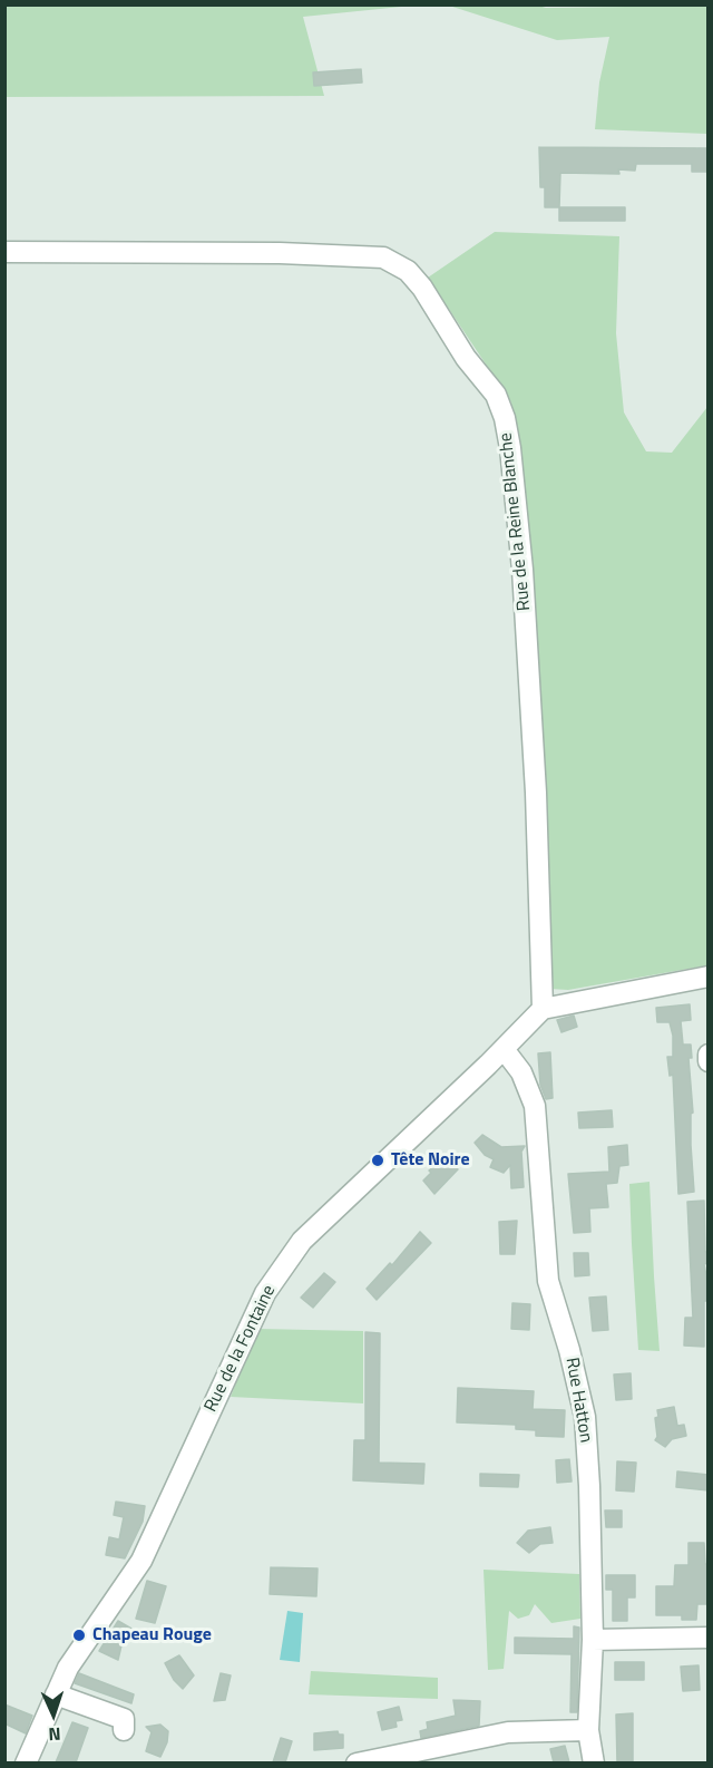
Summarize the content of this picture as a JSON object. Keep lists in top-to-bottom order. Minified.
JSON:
{"streets":{"street":["Rue de la Reine Blanche","Rue de la Fontaine","Rue Hatton"]},"crossings":[["Rue de la Reine Blanche","Rue de la Fontaine"],["Rue de la Fontaine","Rue Hatton"]],"places":["Tête Noire","Chapeau Rouge"],"north":"bottom"}
